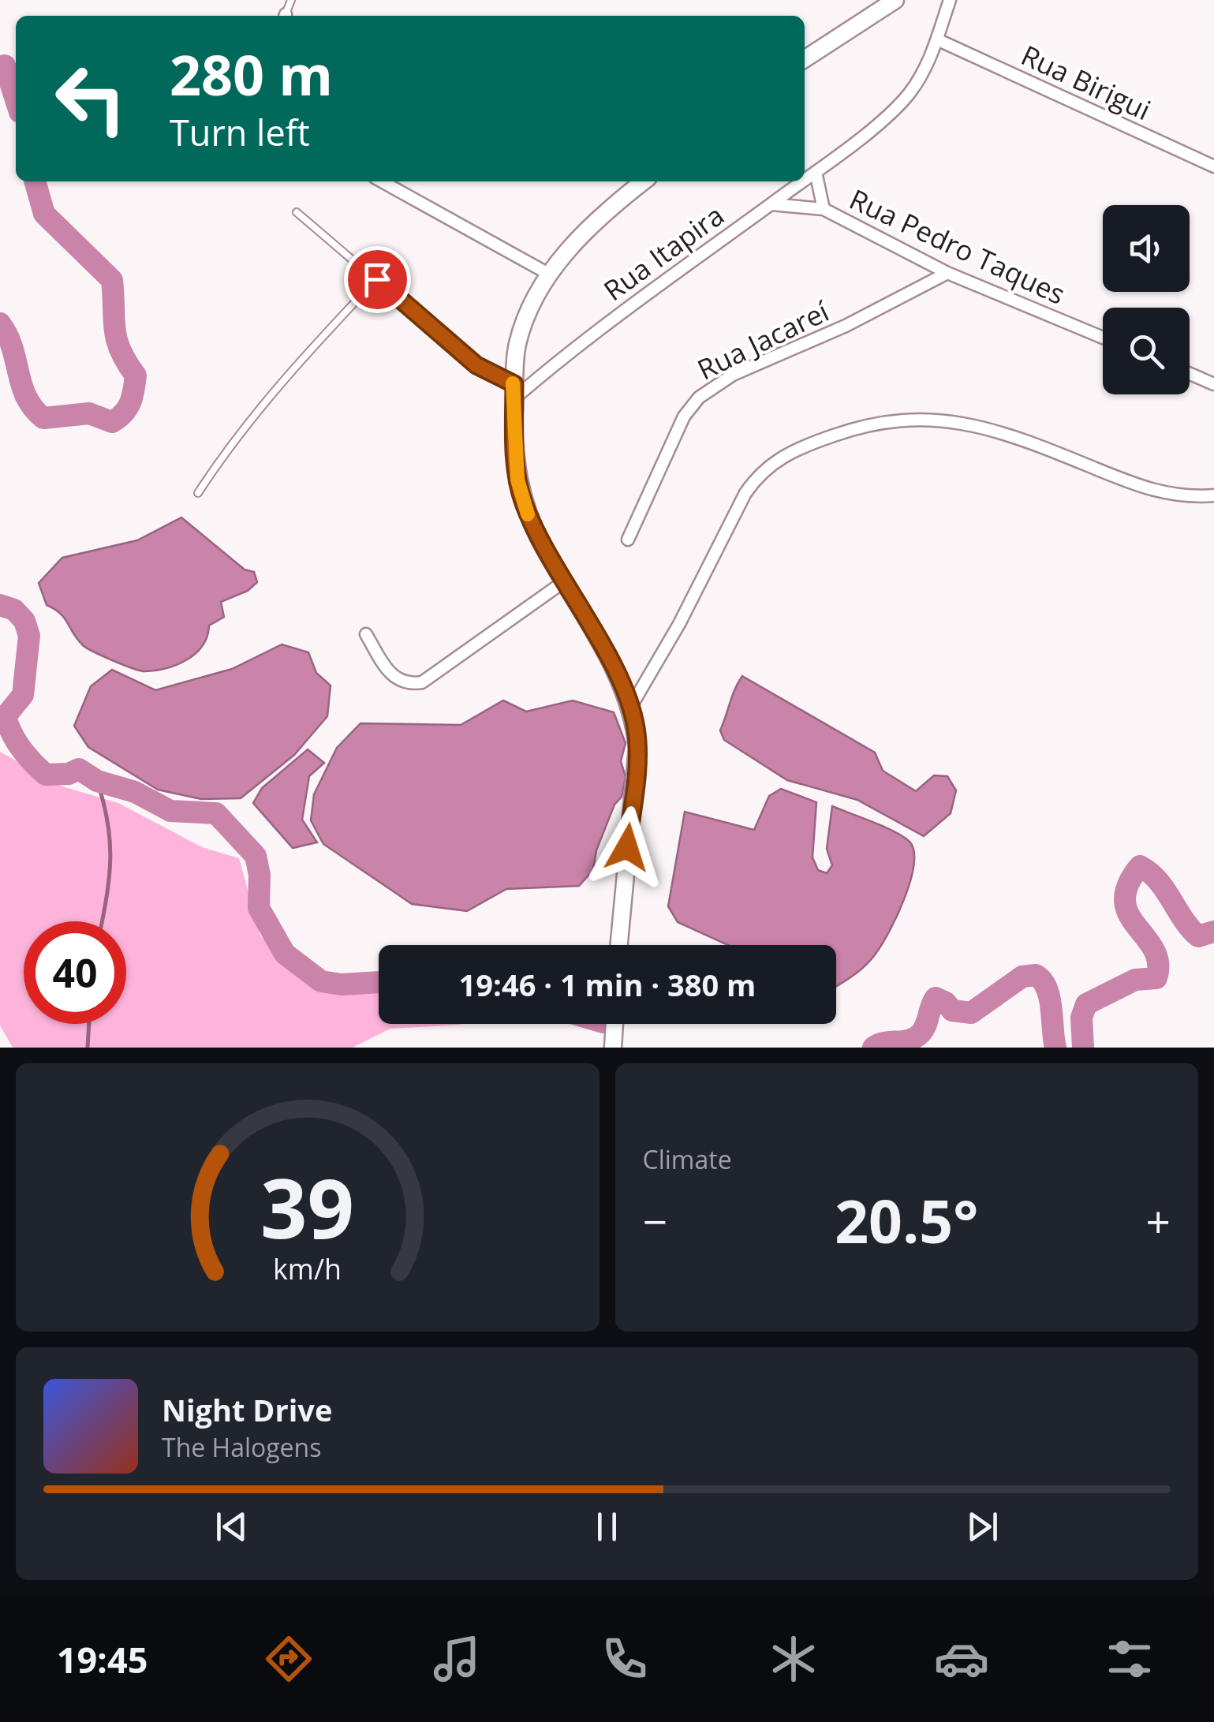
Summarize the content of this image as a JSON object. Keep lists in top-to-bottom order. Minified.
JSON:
{"streets":{"street":["Rua Birigui","Rua Pedro Taques","Rua Itapira","Rua Jacareí"]},"crossings":[["Rua Birigui","Rua Itapira"],["Rua Pedro Taques","Rua Itapira"],["Rua Pedro Taques","Rua Jacareí"]],"page":{"turn":["280 m","Turn left"],"limit":"40","trip":"19:46 · 1 min · 380 m","tile":"Climate","heat":["−","20.5°","+"],"song":["Night Drive","The Halogens"],"tabs":"19:45","gauge":["39","km/h"]}}
